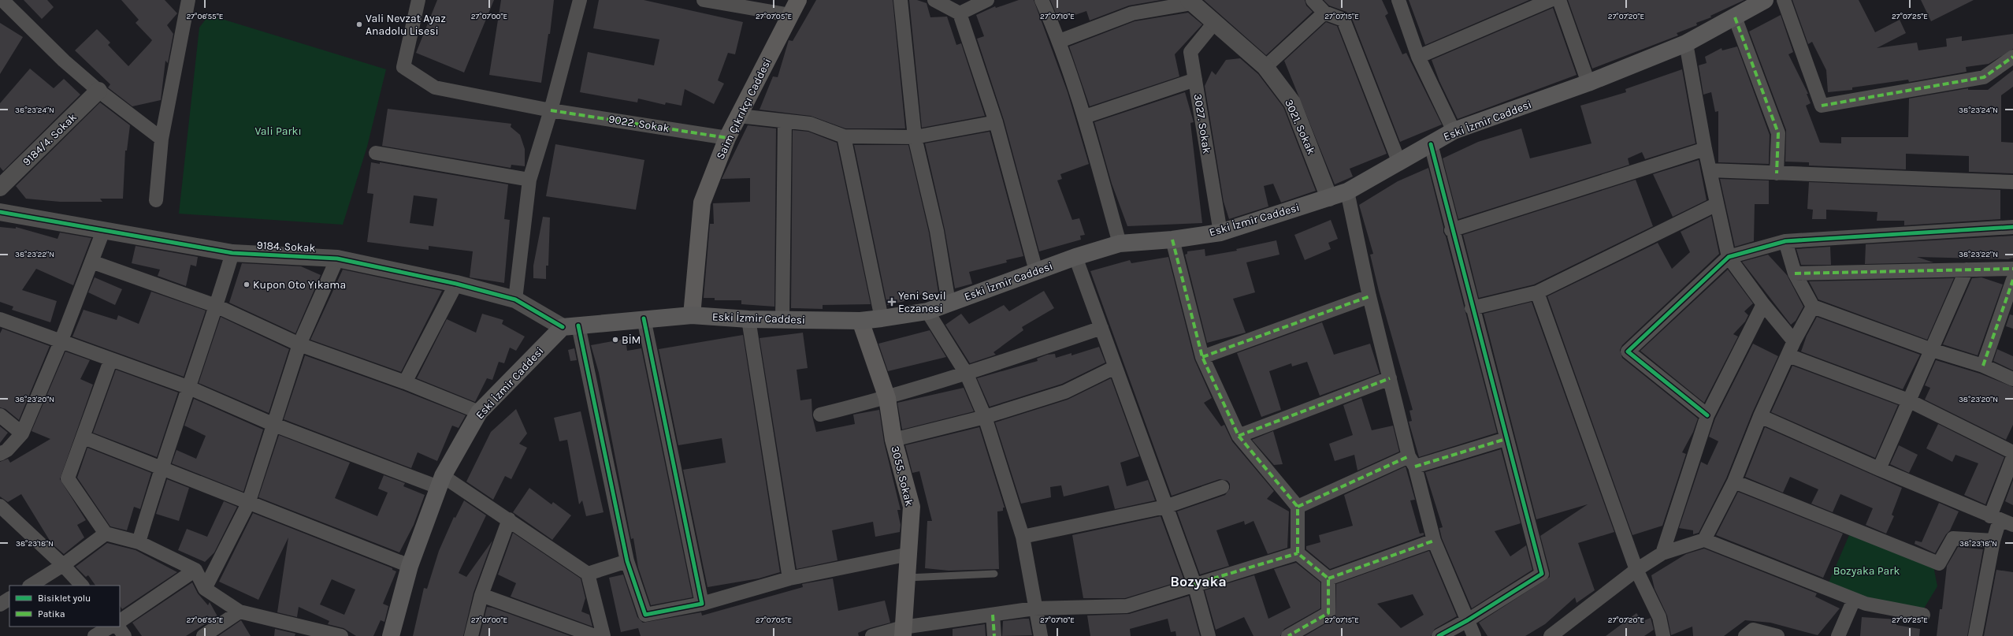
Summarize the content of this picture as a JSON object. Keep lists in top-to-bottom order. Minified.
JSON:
{"streets":{"main road":["Saim Çıkrıkçı Caddesi","Eski İzmir Caddesi","3055. Sokak"],"street":["9022. Sokak","3027. Sokak","3021. Sokak","9184/4. Sokak","9184. Sokak"]},"crossings":[["Saim Çıkrıkçı Caddesi","Eski İzmir Caddesi"],["Saim Çıkrıkçı Caddesi","9022. Sokak"],["Eski İzmir Caddesi","3027. Sokak"],["Eski İzmir Caddesi","3021. Sokak"],["Eski İzmir Caddesi","9184. Sokak"],["Eski İzmir Caddesi","3055. Sokak"],["3027. Sokak","3021. Sokak"]],"districts":["Bozyaka"],"parks":["Vali Parkı","Bozyaka Park"],"places":{"other":["Vali Nevzat Ayaz Anadolu Lisesi","Kupon Oto Yıkama","BİM"],"health":["Yeni Sevil Eczanesi"]},"legend":["Bisiklet yolu","Patika"],"coordinates":["27°06'55\"E","27°07'00\"E","27°07'05\"E","27°07'10\"E","27°07'15\"E","27°07'20\"E","27°07'25\"E","38°23'24\"N","38°23'22\"N","38°23'20\"N","38°23'18\"N"]}
